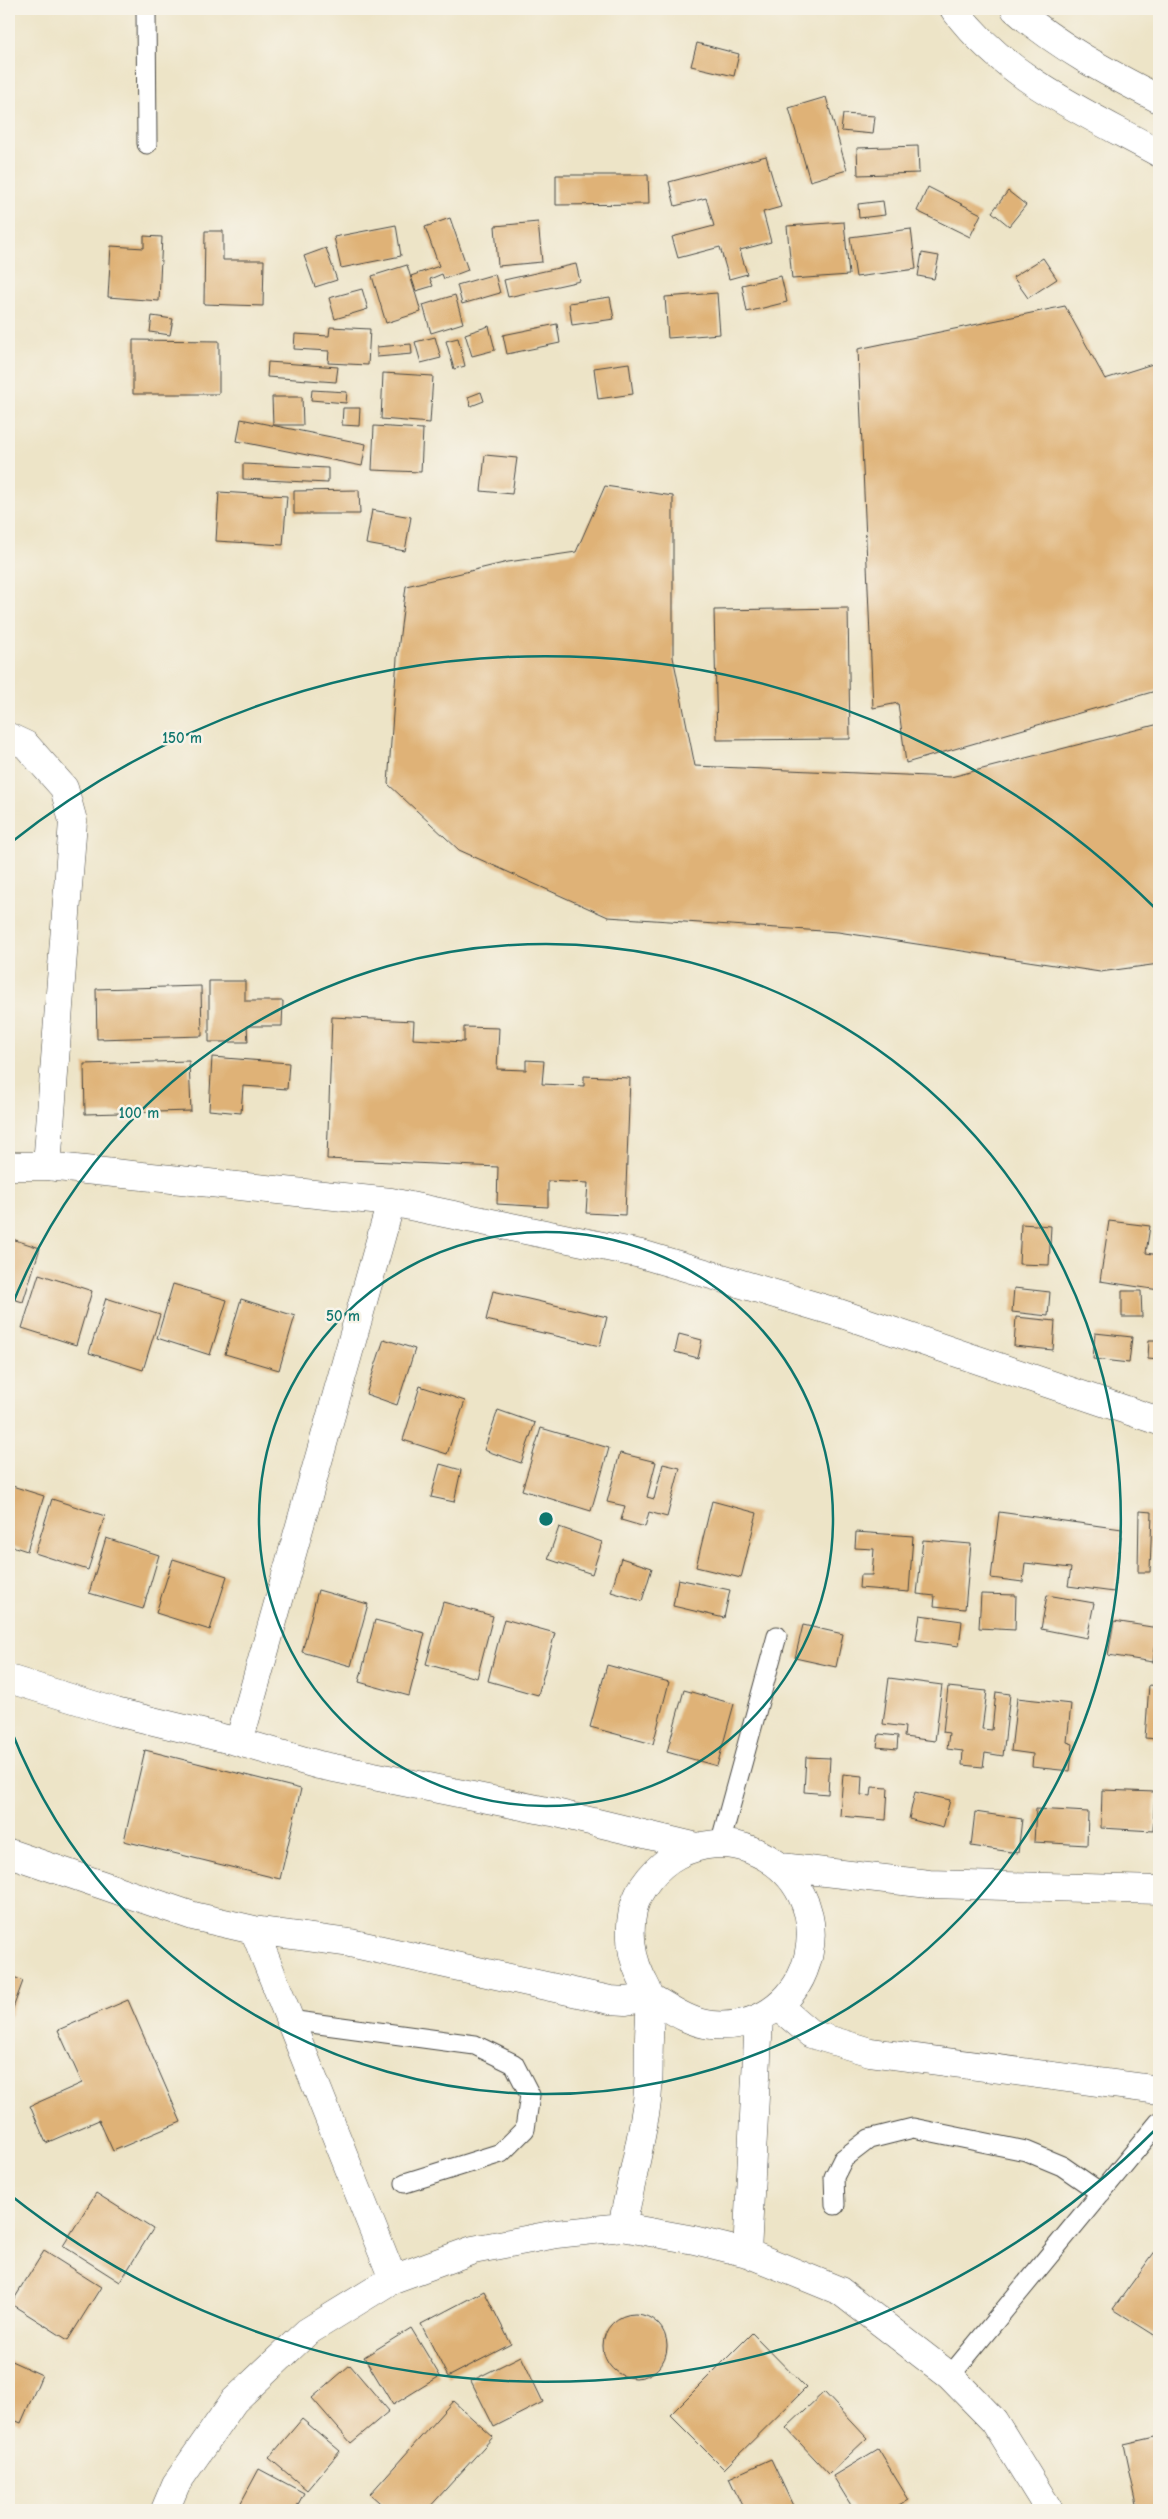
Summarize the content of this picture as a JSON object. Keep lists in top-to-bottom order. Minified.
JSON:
{"rings":["150 m","100 m","50 m"]}
